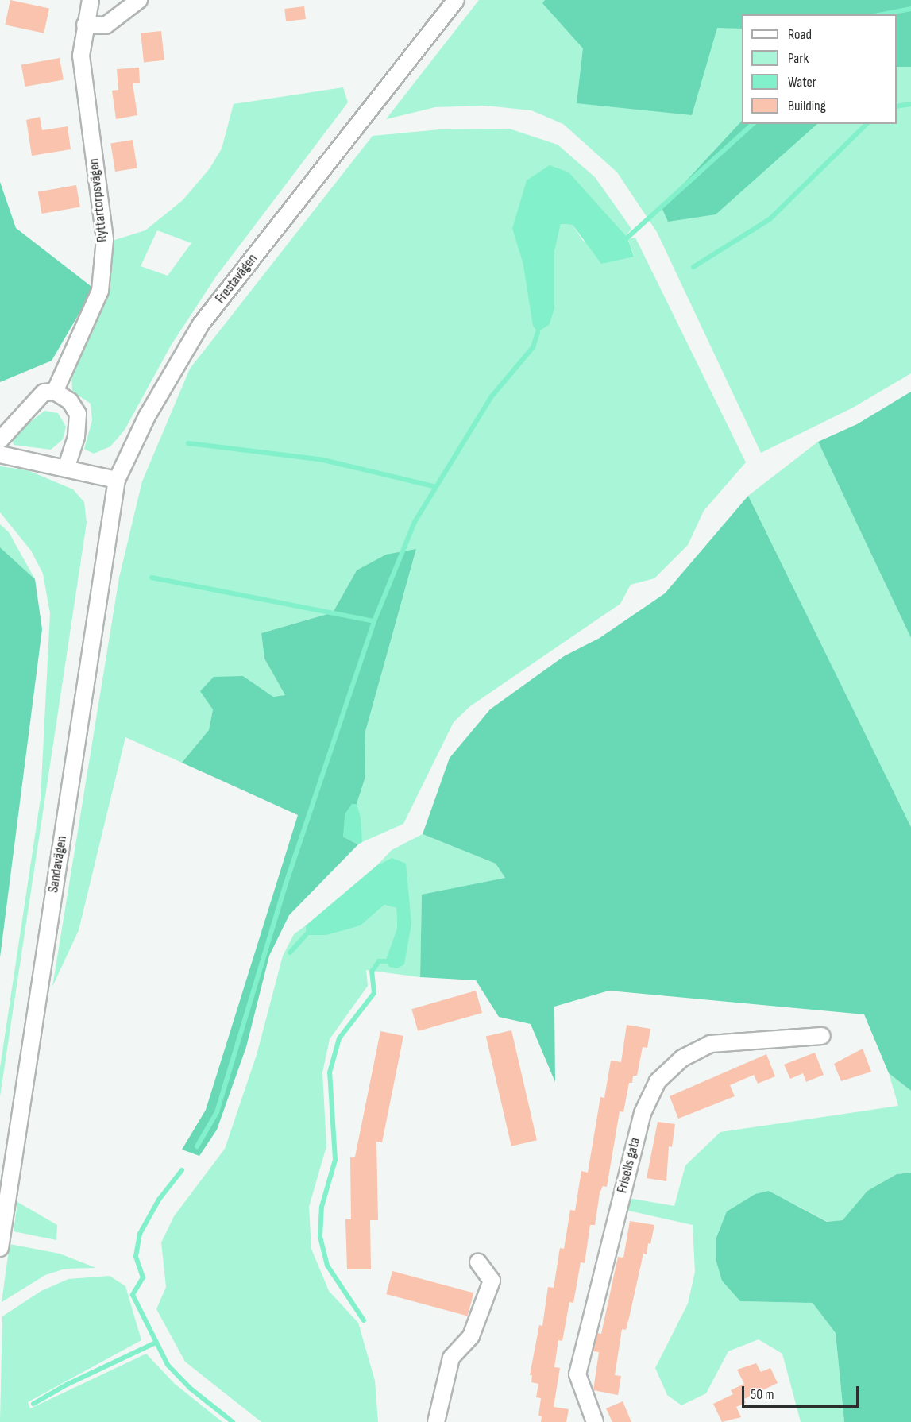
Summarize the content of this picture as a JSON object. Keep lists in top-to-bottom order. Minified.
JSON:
{"streets":{"street":["Ryttartorpsvägen","Frestavägen","Sandavägen","Frisells gata"]},"crossings":[["Frestavägen","Sandavägen"]],"legend":["Road","Park","Water","Building"],"scale_bar":"50 m"}
